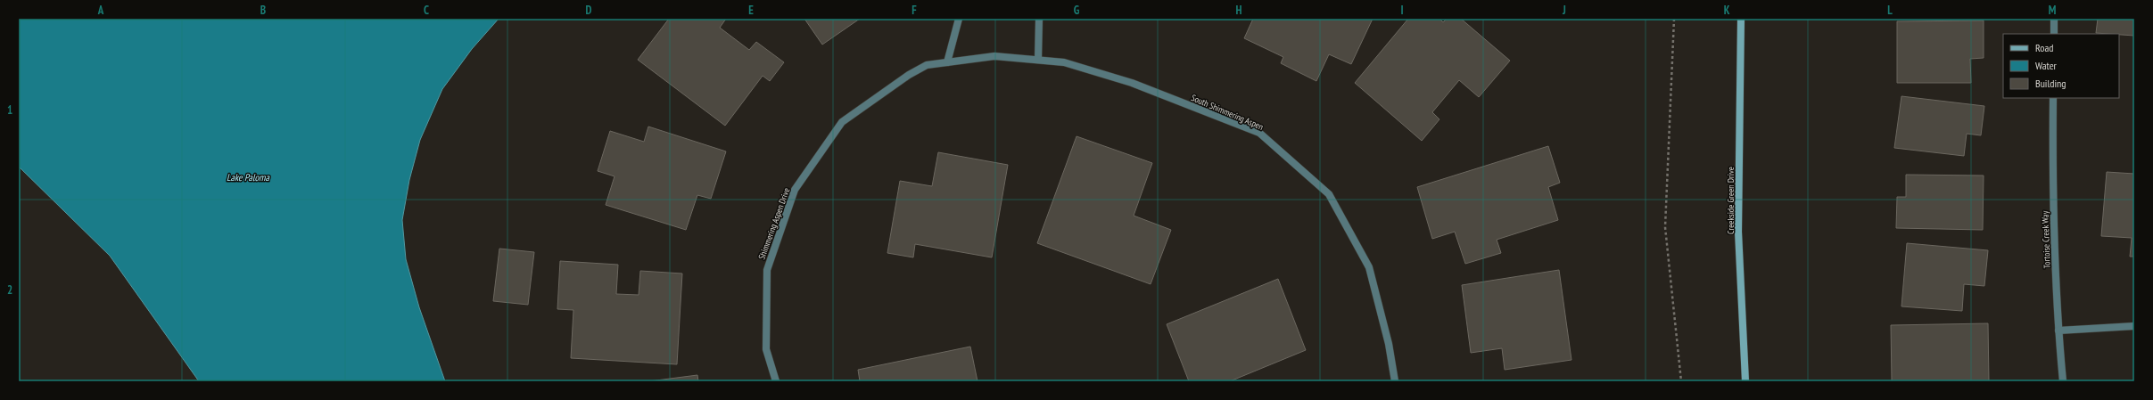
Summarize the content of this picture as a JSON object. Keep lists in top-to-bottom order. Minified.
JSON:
{"streets":{"main road":["Creekside Green Drive"],"street":["South Shimmering Aspen","Shimmering Aspen Drive","Tortoise Creek Way"]},"crossings":[["South Shimmering Aspen","Shimmering Aspen Drive"]],"water":["Lake Paloma"],"legend":["Road","Water","Building"],"grid":{"columns":["A","B","C","D","E","F","G","H","I","J","K","L","M"],"rows":["1","2"]}}
